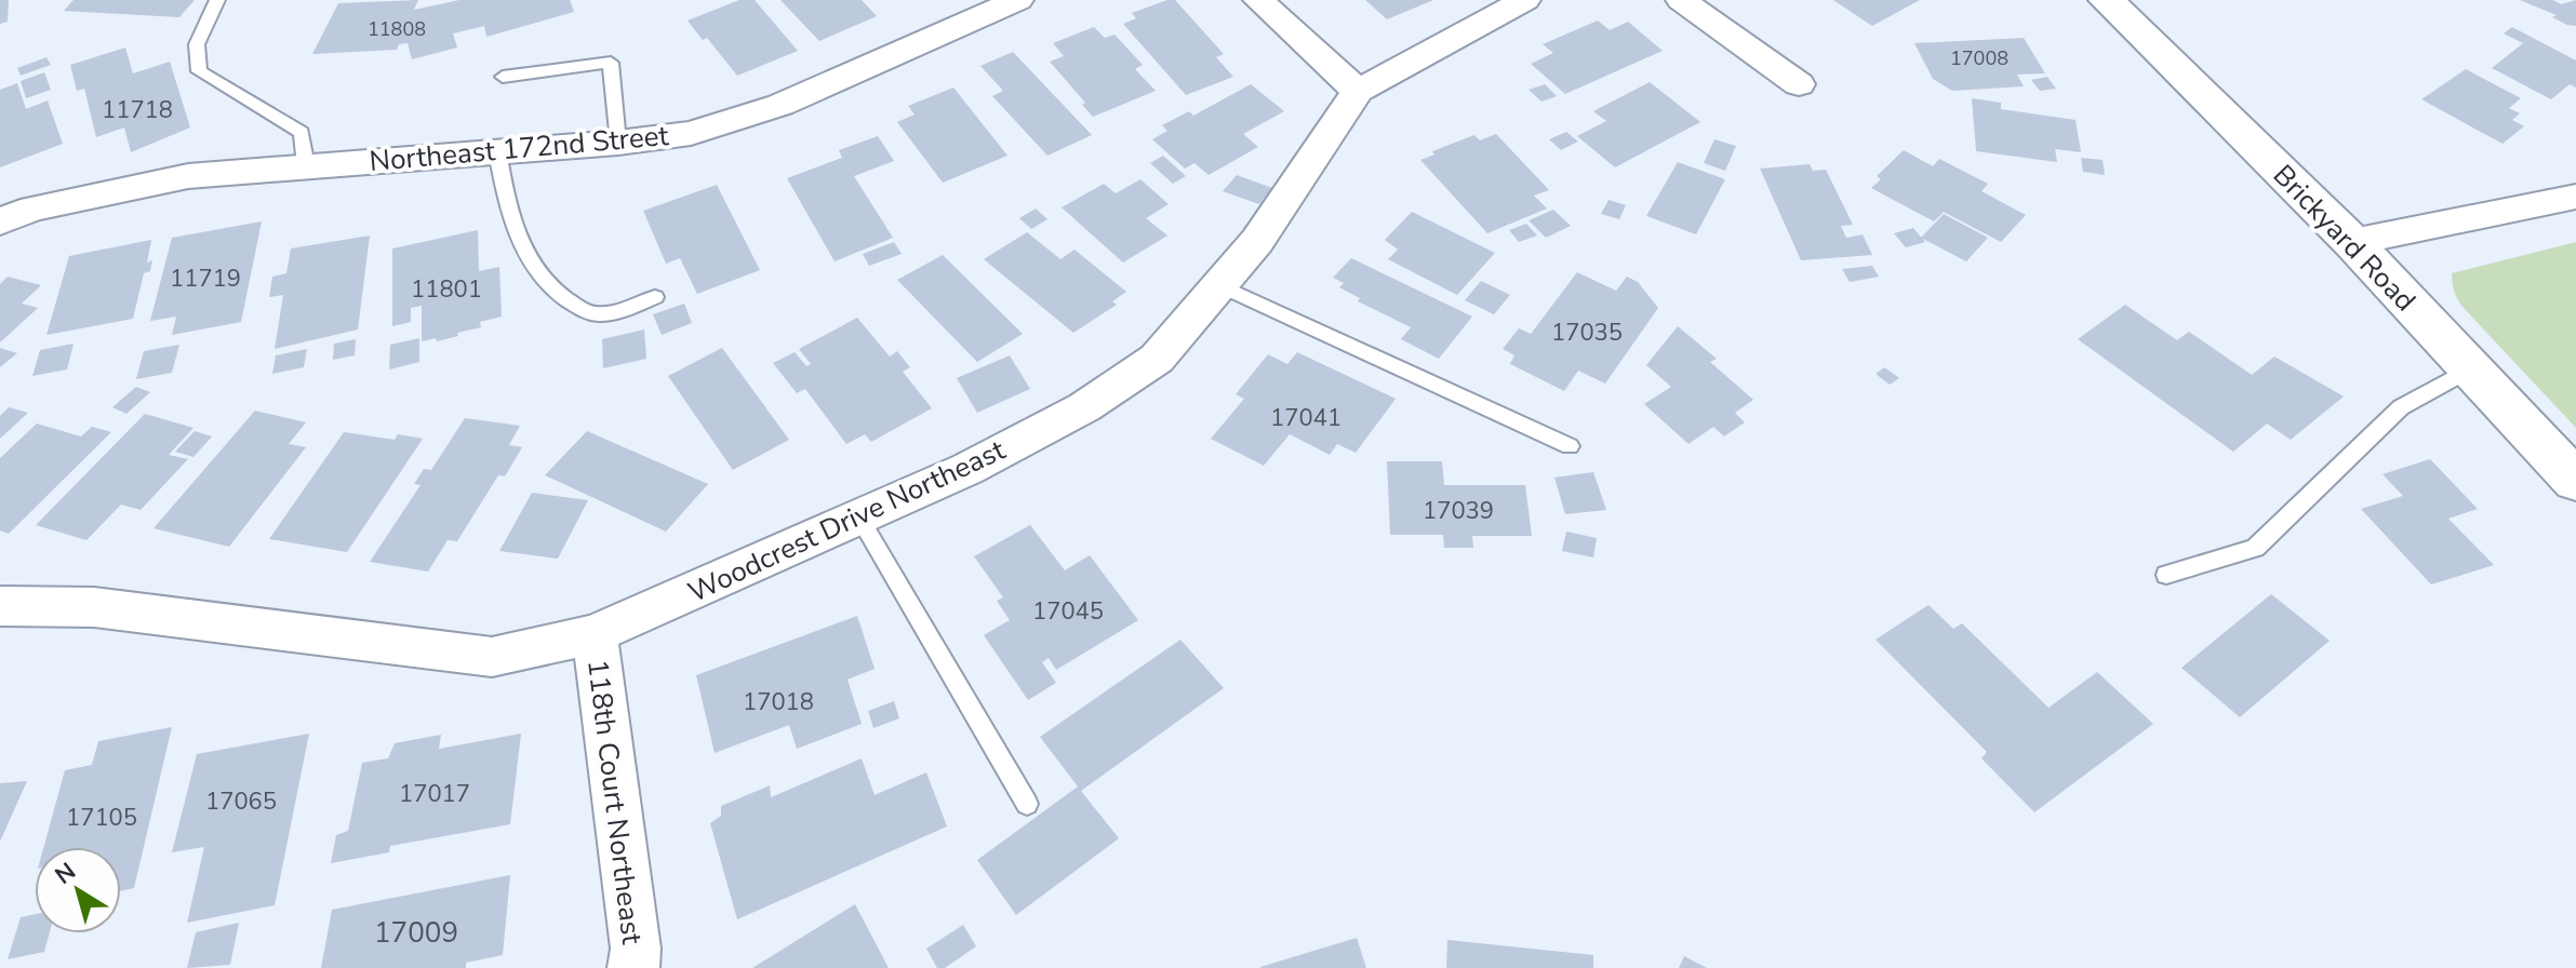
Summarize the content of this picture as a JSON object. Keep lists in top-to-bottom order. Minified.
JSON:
{"streets":{"street":["Northeast 172nd Street","Brickyard Road","Woodcrest Drive Northeast","118th Court Northeast"]},"crossings":[["Woodcrest Drive Northeast","118th Court Northeast"]],"house_numbers":["11808","17008","11718","11719","11801","17035","17041","17039","17045","17018","17017","17065","17105","17009"],"north":"top left"}
